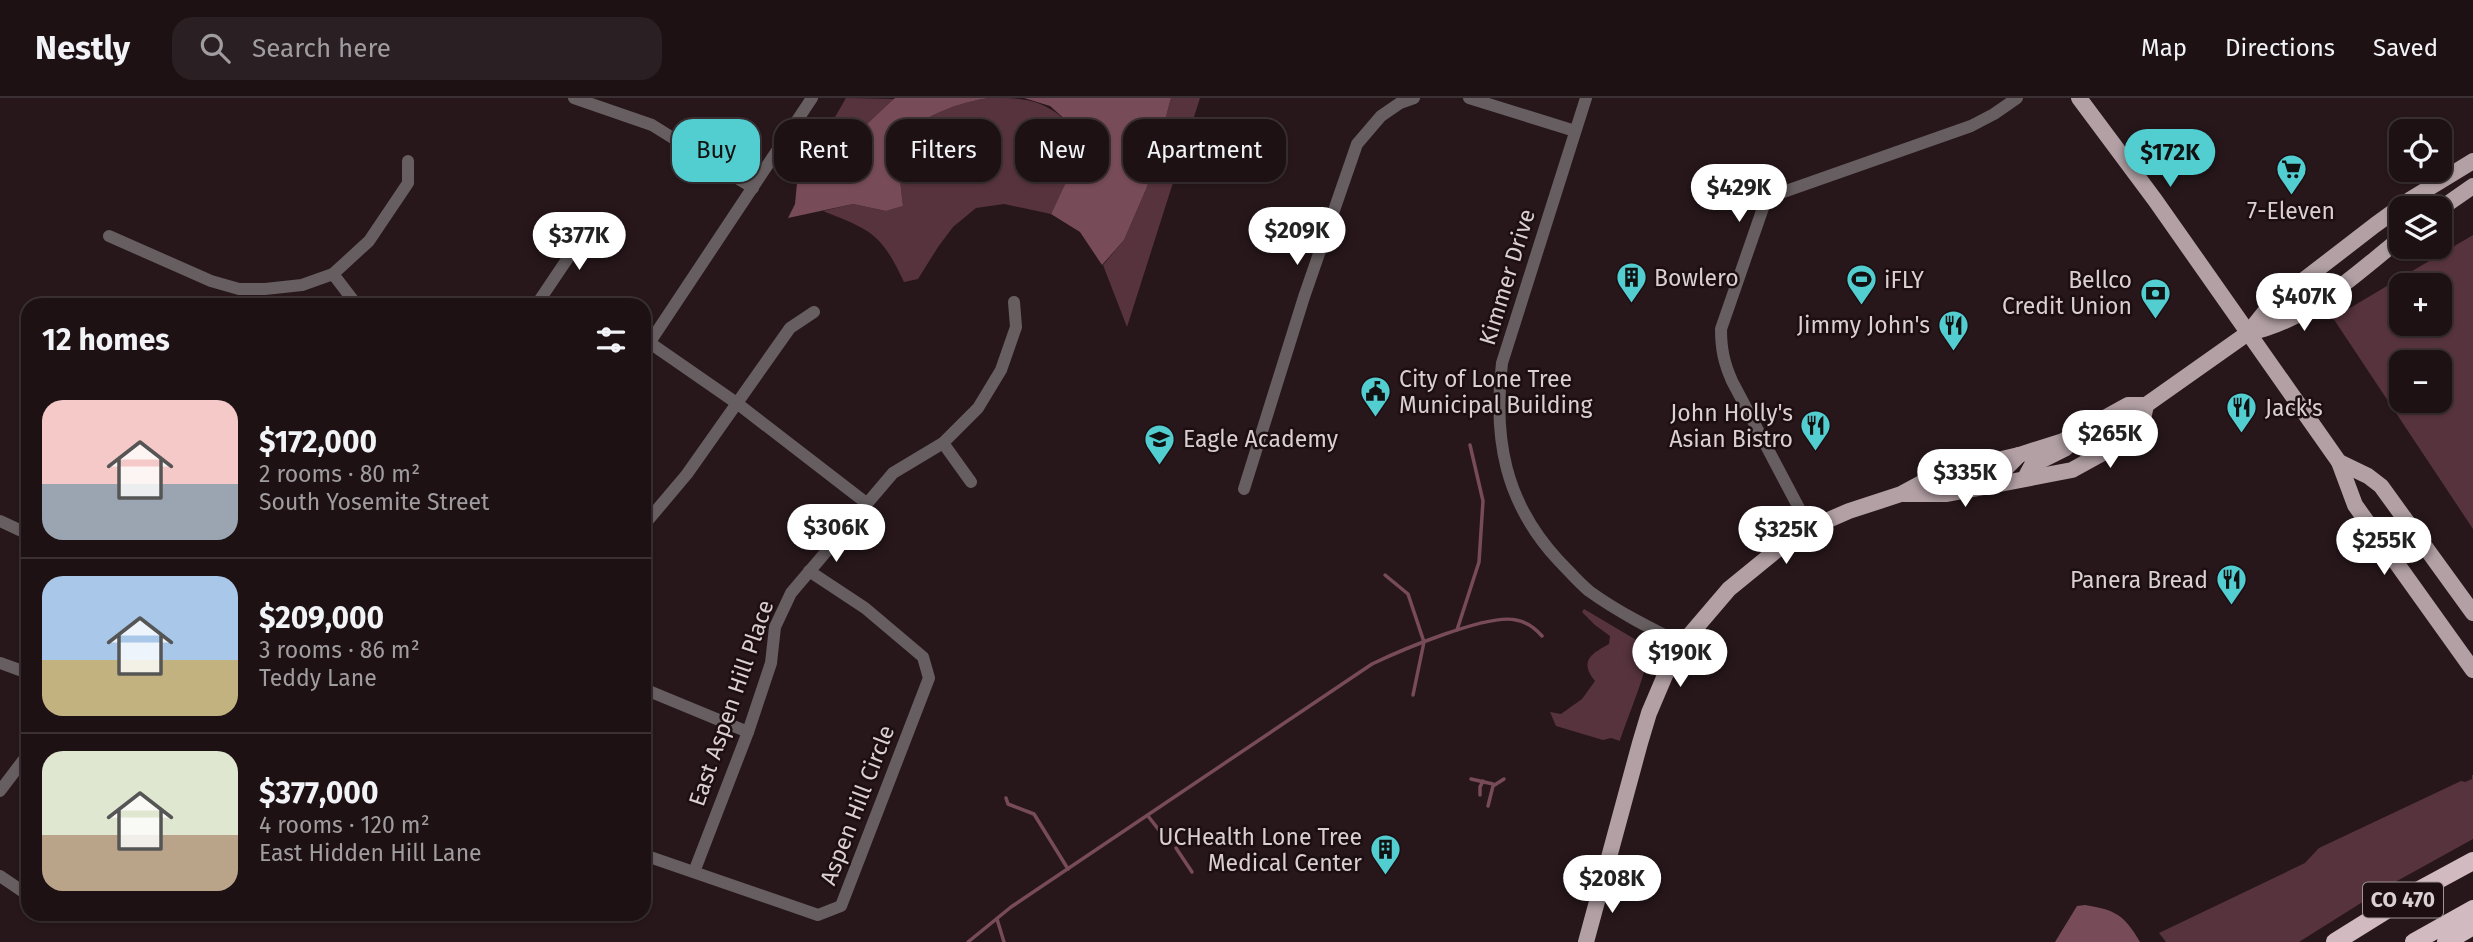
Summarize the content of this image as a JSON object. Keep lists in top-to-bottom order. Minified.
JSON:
{"streets":{"highway":["CO 470"],"street":["Kimmer Drive","East Aspen Hill Place","Aspen Hill Circle"]},"crossings":[["East Aspen Hill Place","Aspen Hill Circle"]],"places":{"supermarket":["7-Eleven"],"building":["Bowlero","UCHealth Lone Tree Medical Center"],"sports":["iFLY"],"bank":["Bellco Credit Union"],"restaurant":["Jimmy John's","Jack's","John Holly's Asian Bistro","Panera Bread"],"public building":["City of Lone Tree Municipal Building"],"school or university":["Eagle Academy"]},"page":{"header":"Nestly","search":"Search here","nav":["Map","Directions","Saved"],"map_buttons":["+","−"],"chip":["Buy","Rent","Filters","New","Apartment"],"price":["$172K","$429K","$209K","$377K","$407K","$265K","$335K","$306K","$325K","$255K","$190K","$208K"],"heading":"12 homes","list":[{"name":"$172,000","note":"2 rooms · 80 m² · South Yosemite Street"},{"name":"$209,000","note":"3 rooms · 86 m² · Teddy Lane"},{"name":"$377,000","note":"4 rooms · 120 m² · East Hidden Hill Lane"}]}}
